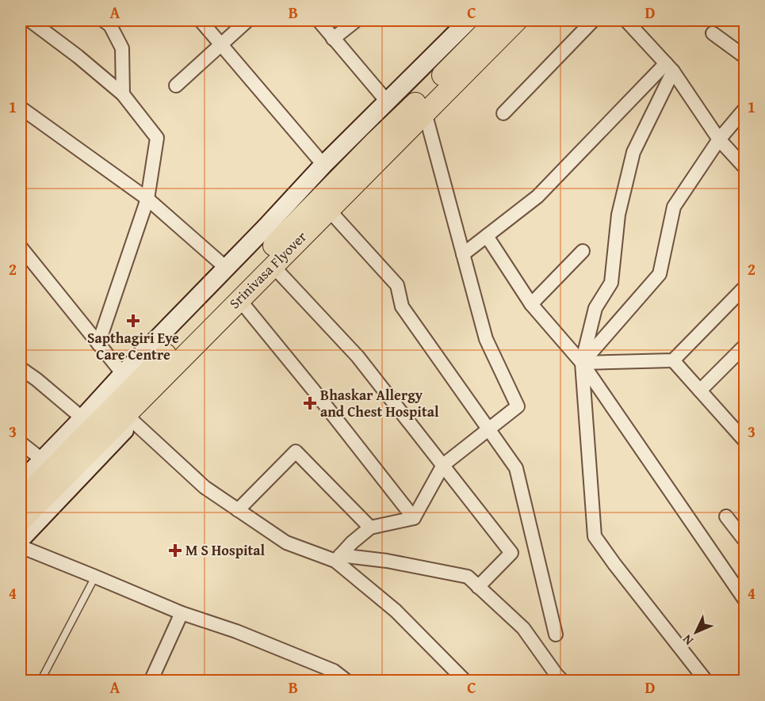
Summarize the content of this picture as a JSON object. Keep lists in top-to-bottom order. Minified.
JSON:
{"streets":{"main road":["Srinivasa Flyover"]},"places":{"health":["Sapthagiri Eye Care Centre","Bhaskar Allergy and Chest Hospital","M S Hospital"]},"north":"bottom left","grid":{"columns":["A","B","C","D"],"rows":["1","2","3","4"]}}
